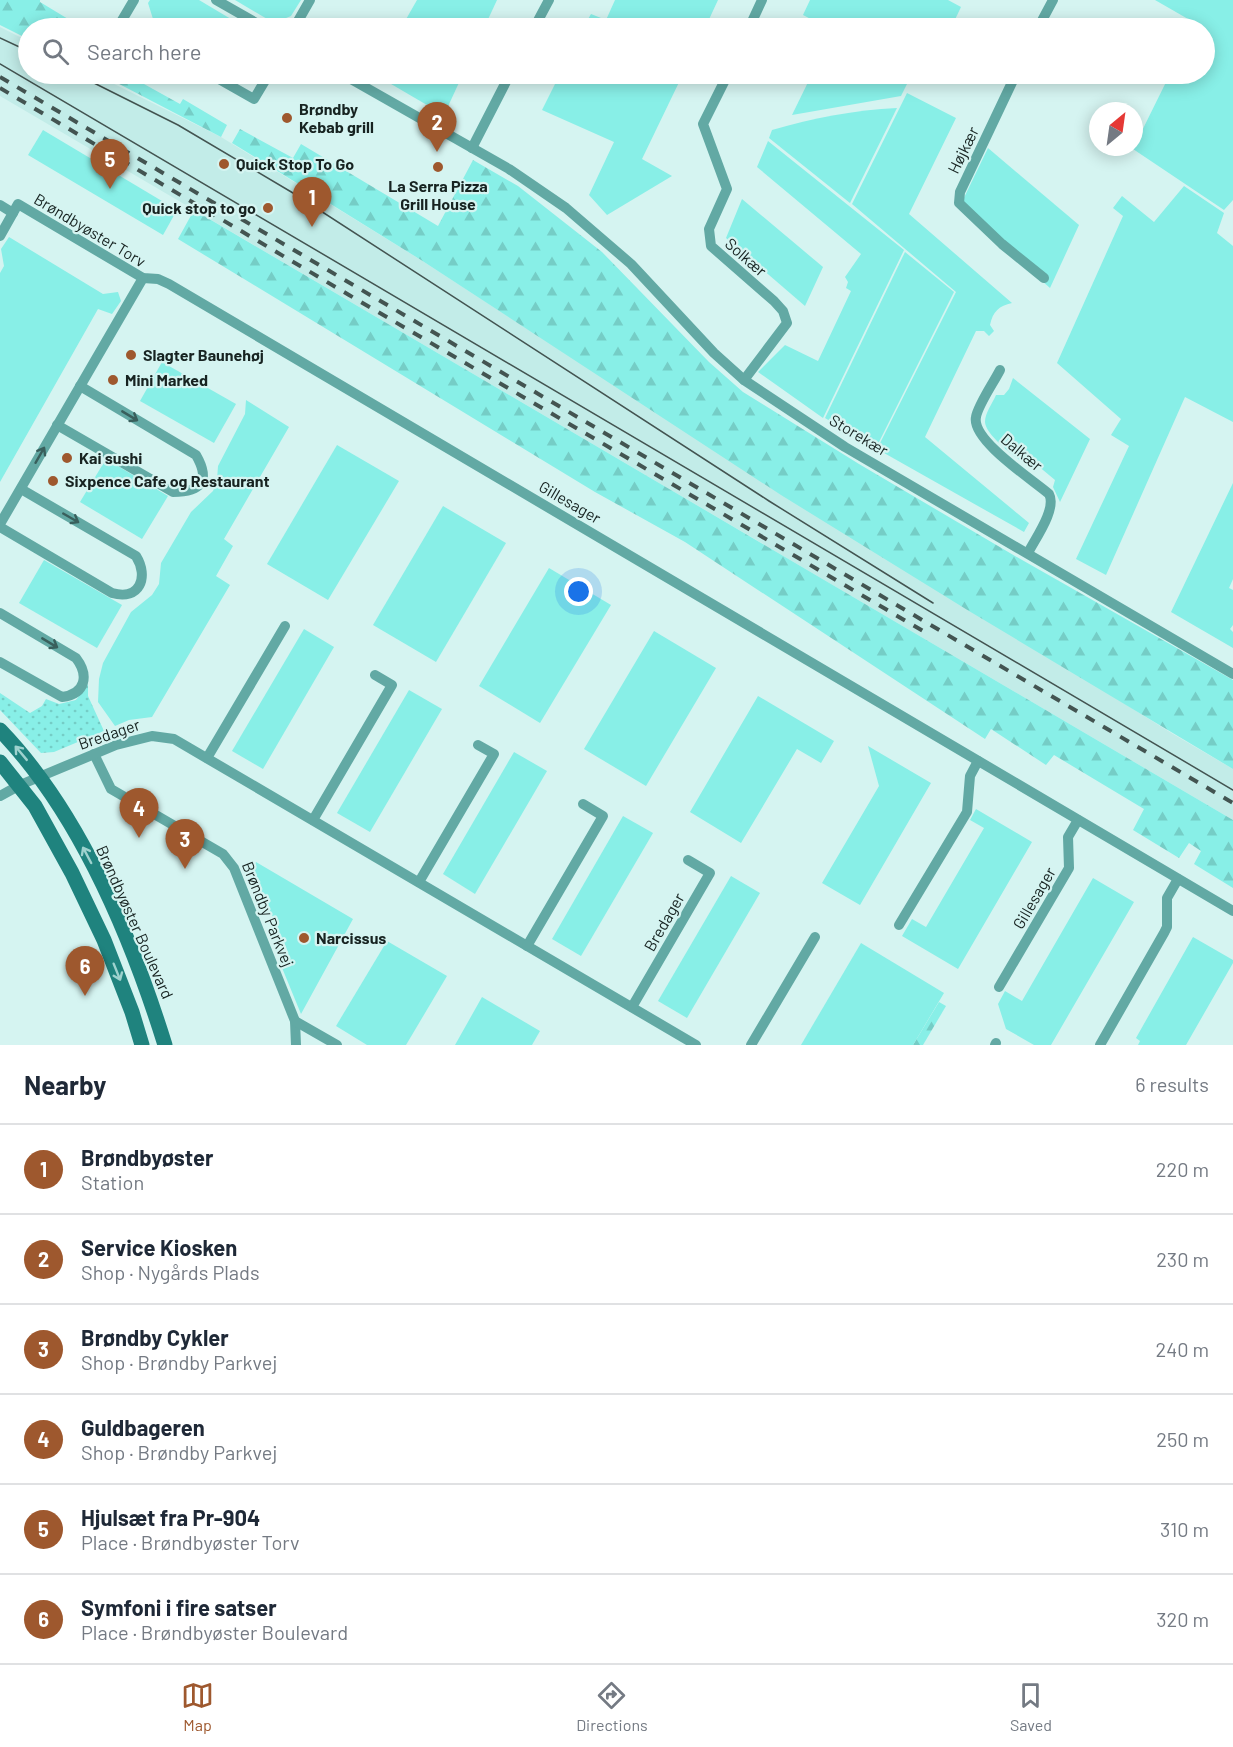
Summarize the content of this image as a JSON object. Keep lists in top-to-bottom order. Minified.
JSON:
{"streets":{"street":["Højkær","Brøndbyøster Torv","Solkær","Storekær","Dalkær","Gillesager","Bredager","Brøndby Parkvej","Brøndbyøster Boulevard"]},"crossings":[["Brøndbyøster Torv","Gillesager"],["Solkær","Storekær"],["Storekær","Dalkær"],["Bredager","Brøndby Parkvej"],["Bredager","Brøndbyøster Boulevard"]],"places":["Brøndby Kebab grill","Quick Stop To Go","La Serra Pizza Grill House","Quick stop to go","Slagter Baunehøj","Mini Marked","Kai sushi","Sixpence Cafe og Restaurant","Narcissus"],"north":"top right","page":{"search":"Search here","pins":["2","5","1","4","3","6"],"heading":["Nearby","6 results"],"list":[{"mark":"1","name":"Brøndbyøster","note":"Station","value":"220 m"},{"mark":"2","name":"Service Kiosken","note":"Shop · Nygårds Plads","value":"230 m"},{"mark":"3","name":"Brøndby Cykler","note":"Shop · Brøndby Parkvej","value":"240 m"},{"mark":"4","name":"Guldbageren","note":"Shop · Brøndby Parkvej","value":"250 m"},{"mark":"5","name":"Hjulsæt fra Pr-904","note":"Place · Brøndbyøster Torv","value":"310 m"},{"mark":"6","name":"Symfoni i fire satser","note":"Place · Brøndbyøster Boulevard","value":"320 m"}],"nav":["Map","Directions","Saved"]}}
